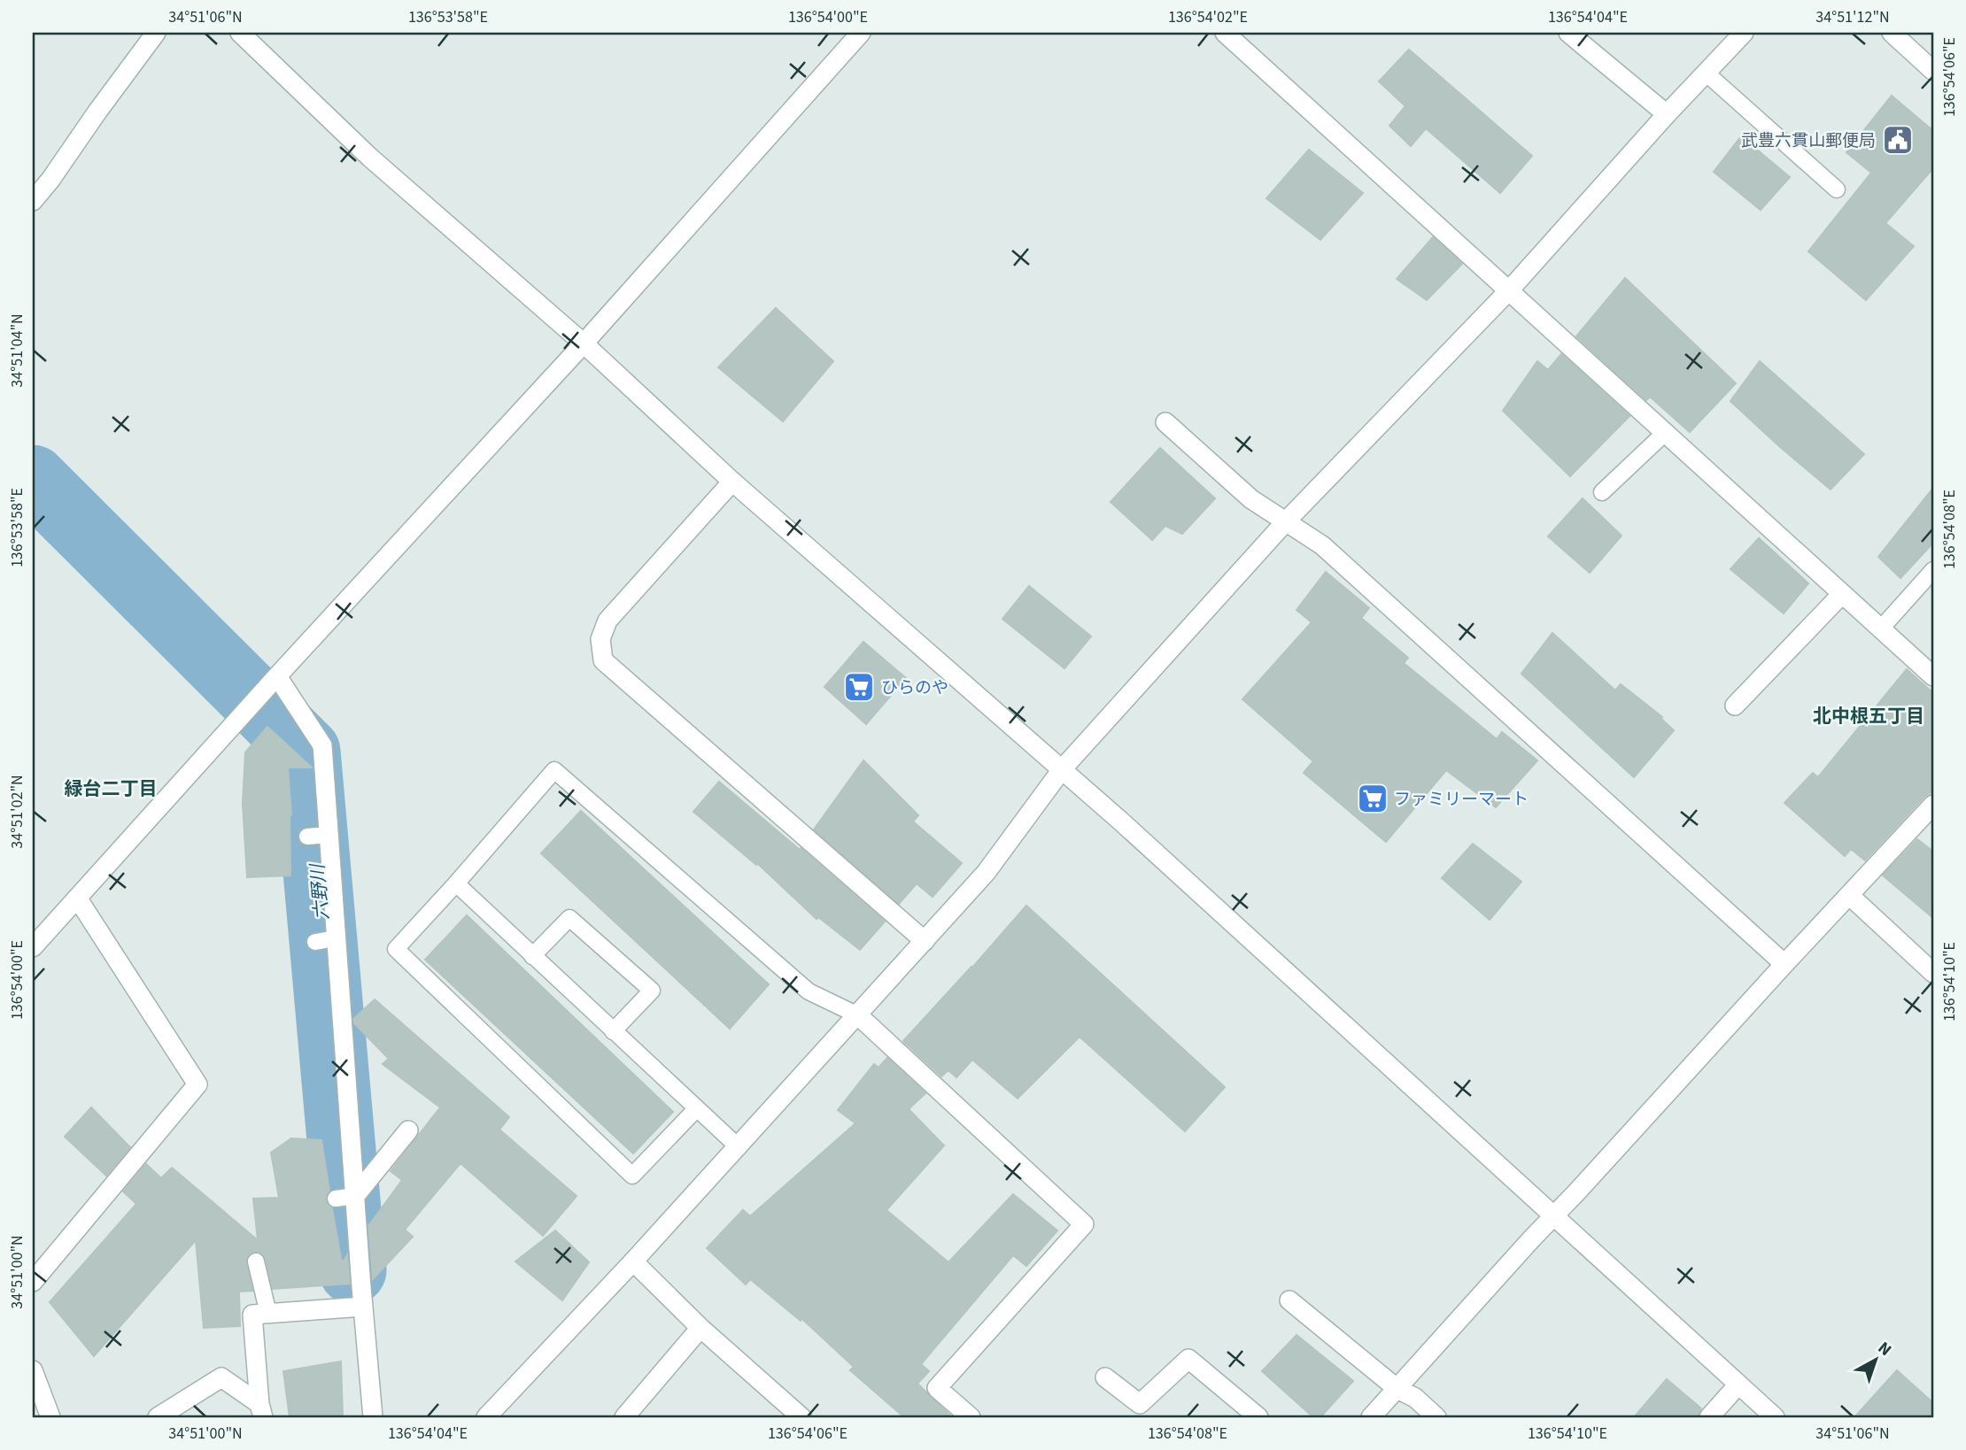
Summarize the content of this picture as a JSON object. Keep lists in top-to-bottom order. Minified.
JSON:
{"districts":["北中根五丁目","緑台二丁目"],"water":["六野川"],"places":{"public building":["武豊六貫山郵便局"],"supermarket":["ひらのや","ファミリーマート"]},"north":"top right","coordinates":["34°51'06\"N","136°53'58\"E","136°54'00\"E","136°54'02\"E","136°54'04\"E","34°51'12\"N","136°54'06\"E","34°51'04\"N","136°54'08\"E","34°51'02\"N","136°54'10\"E","34°51'00\"N"]}
